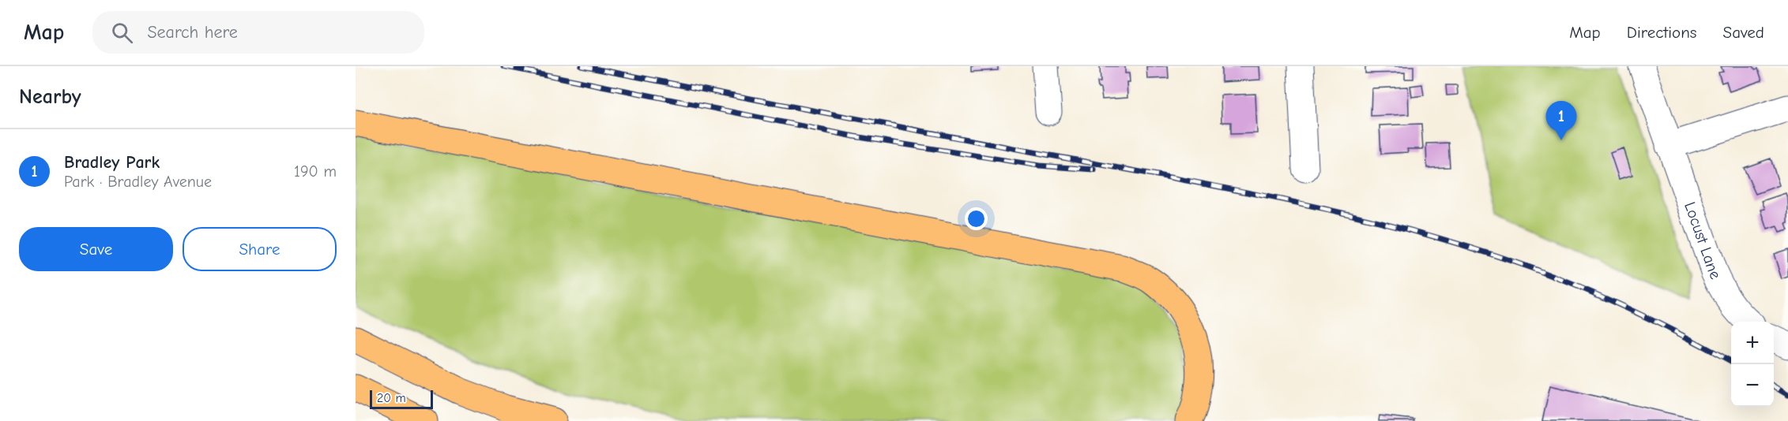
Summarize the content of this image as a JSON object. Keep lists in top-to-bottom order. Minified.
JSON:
{"streets":{"street":["Locust Lane"]},"scale_bar":"20 m","page":{"header":"Map","search":"Search here","nav":["Map","Directions","Saved"],"heading":"Nearby","pins":"1","list":[{"mark":"1","name":"Bradley Park","note":"Park · Bradley Avenue","value":"190 m"}],"buttons":["Save","Share"],"map_buttons":["+","−"],"scale":"20 m"}}
